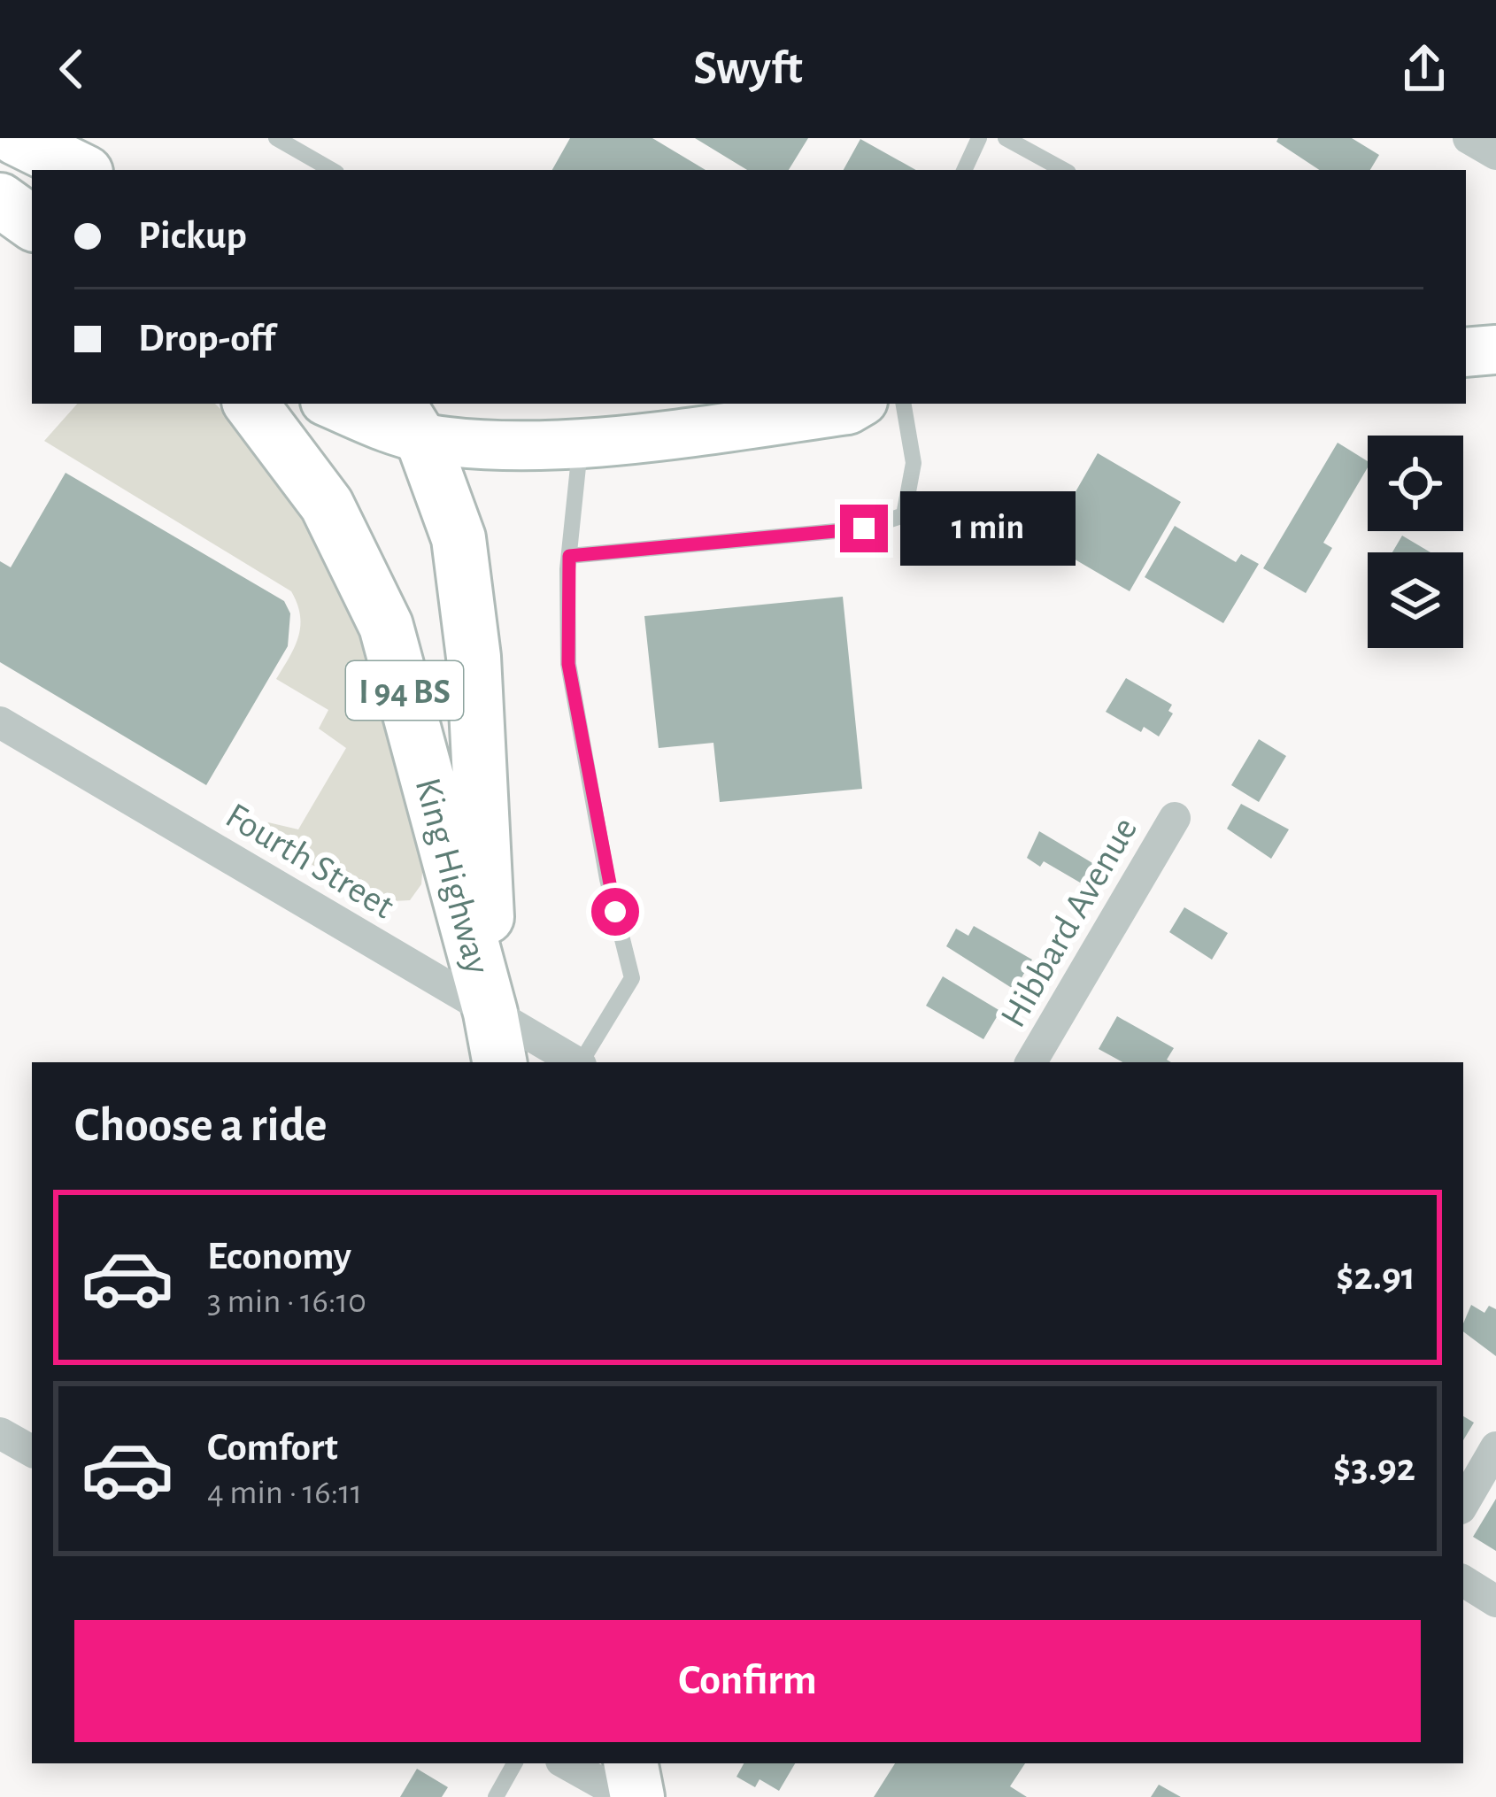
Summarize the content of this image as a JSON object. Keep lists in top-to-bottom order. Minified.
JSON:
{"streets":{"main road":["I 94 BS","King Highway"],"street":["Fourth Street","Hibbard Avenue"]},"crossings":[["Fourth Street","King Highway"]],"page":{"header":"Swyft","banner":["Pickup","Drop-off"],"bubble":"1 min","heading":"Choose a ride","list":[{"name":"Economy","note":"3 min · 16:10","value":"$2.91"},{"name":"Comfort","note":"4 min · 16:11","value":"$3.92"}],"buttons":"Confirm"}}
